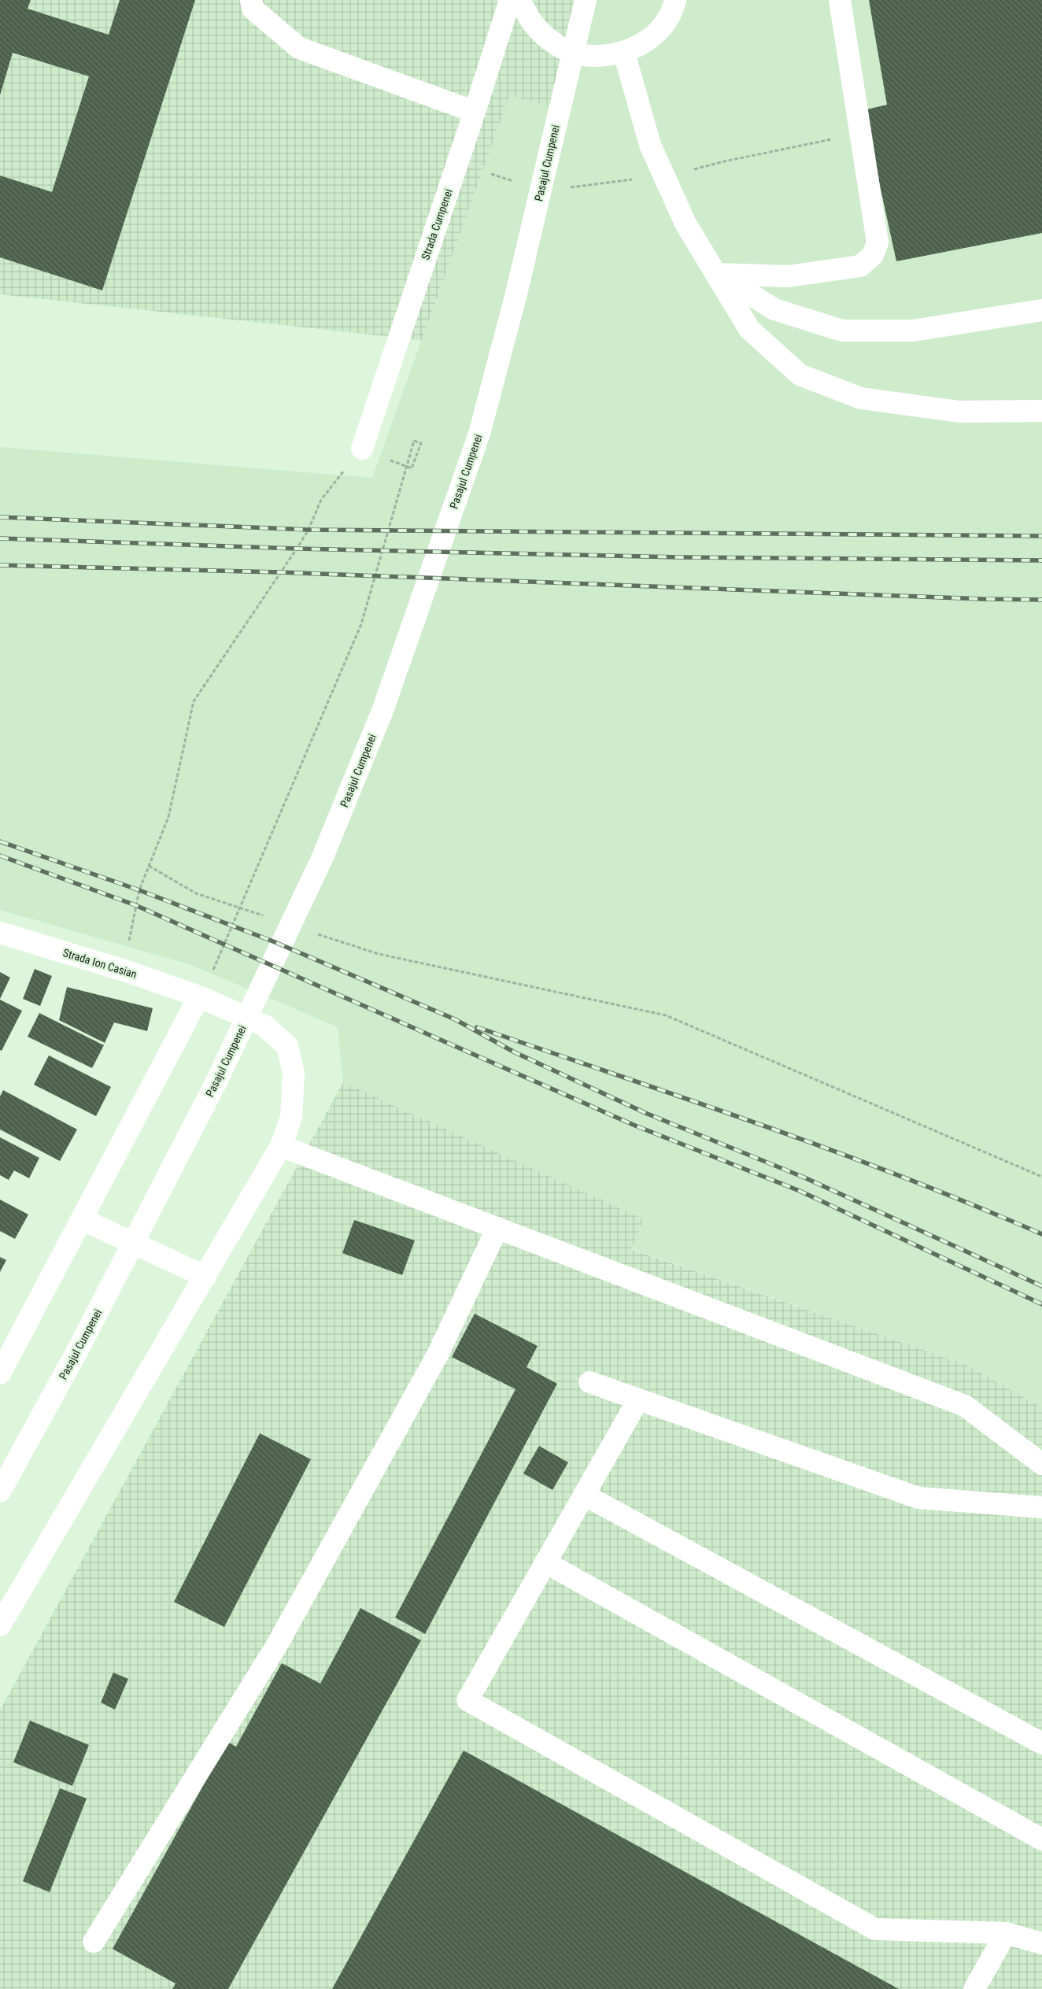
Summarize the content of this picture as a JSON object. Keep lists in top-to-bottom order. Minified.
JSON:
{"streets":{"main road":["Pasajul Cumpenei","Strada Cumpenei","Strada Ion Casian"]}}
